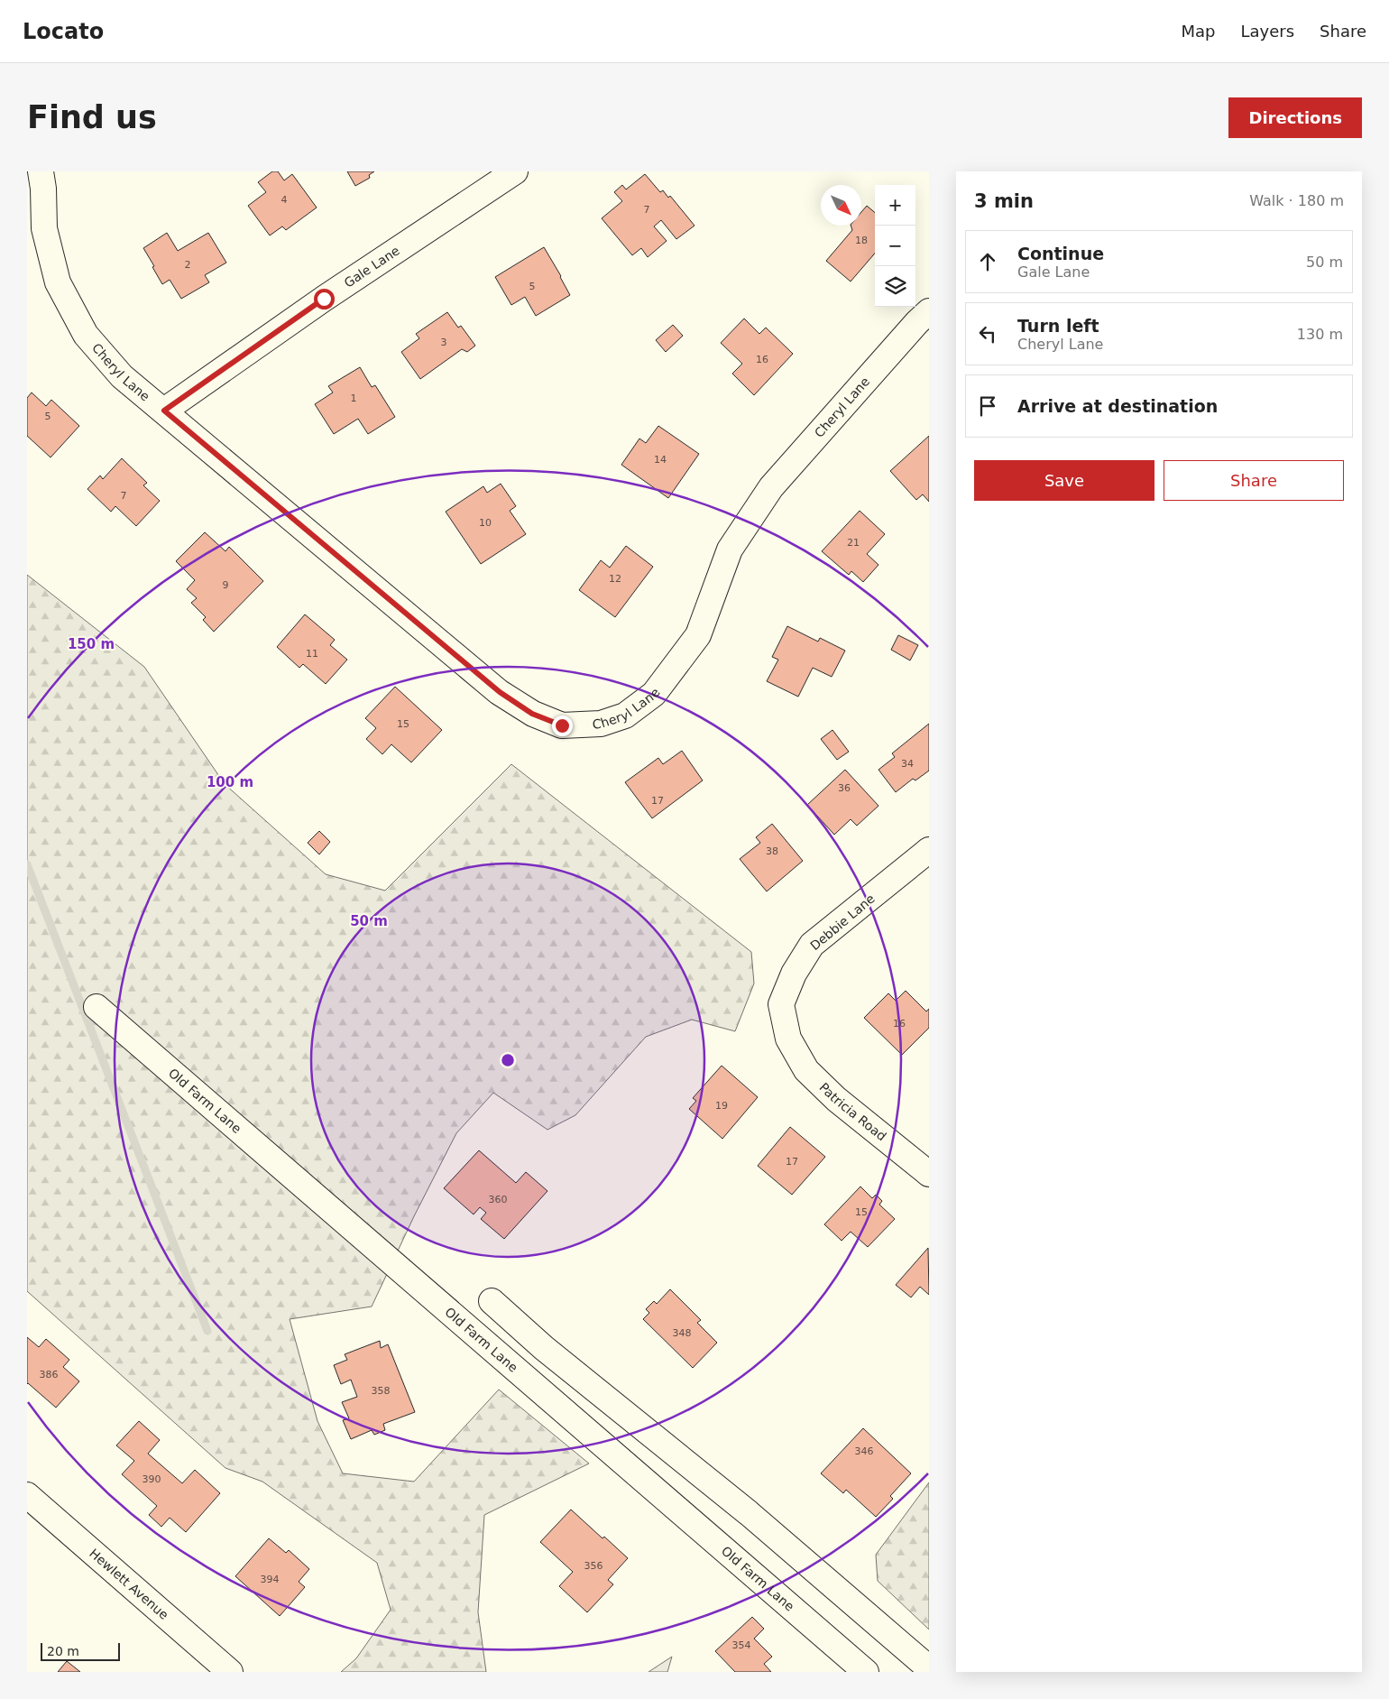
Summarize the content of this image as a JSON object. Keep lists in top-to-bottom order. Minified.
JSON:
{"streets":{"street":["Gale Lane","Cheryl Lane","Debbie Lane","Old Farm Lane","Patricia Road","Hewlett Avenue"]},"crossings":[["Gale Lane","Cheryl Lane"],["Debbie Lane","Patricia Road"]],"house_numbers":["4","7","18","2","5","3","16","1","5","14","7","10","21","12","9","11","15","34","36","17","38","16","19","17","360","15","348","386","358","346","390","356","394","354"],"scale_bar":"20 m","north":"bottom right","page":{"header":"Locato","nav":["Map","Layers","Share"],"buttons":["Directions",["Save","Share"]],"title":"Find us","heading":["3 min","Walk · 180 m"],"map_buttons":["+","−"],"list":[["Continue","Gale Lane","50 m"],["Turn left","Cheryl Lane","130 m"],"Arrive at destination"],"scale":"20 m"},"rings":["150 m","100 m","50 m"]}
